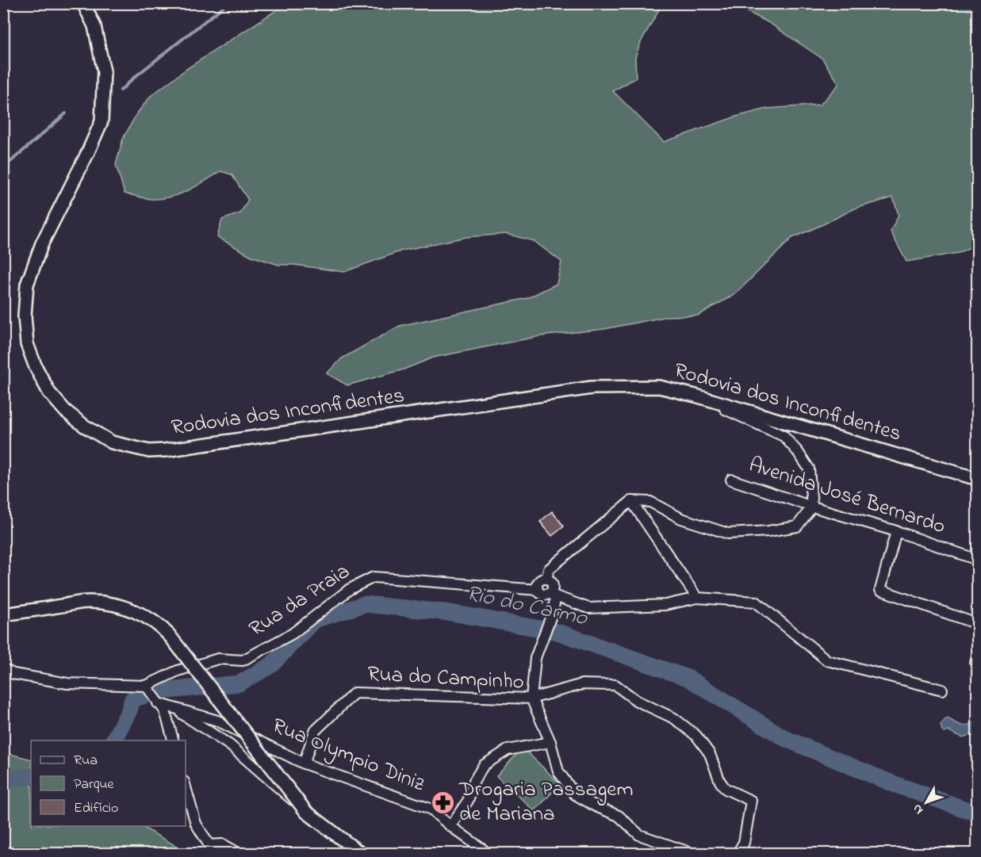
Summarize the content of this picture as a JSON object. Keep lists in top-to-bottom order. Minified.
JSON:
{"streets":{"main road":["Rodovia dos Inconfidentes"],"street":["Avenida José Bernardo","Rua da Praia","Rua do Campinho","Rua Olympio Diniz"]},"crossings":[["Rua do Campinho","Rua Olympio Diniz"]],"water":["Rio do Carmo"],"places":{"pharmacy":["Drogaria Passagem de Mariana"]},"legend":["Rua","Parque","Edifício"],"north":"bottom left"}
